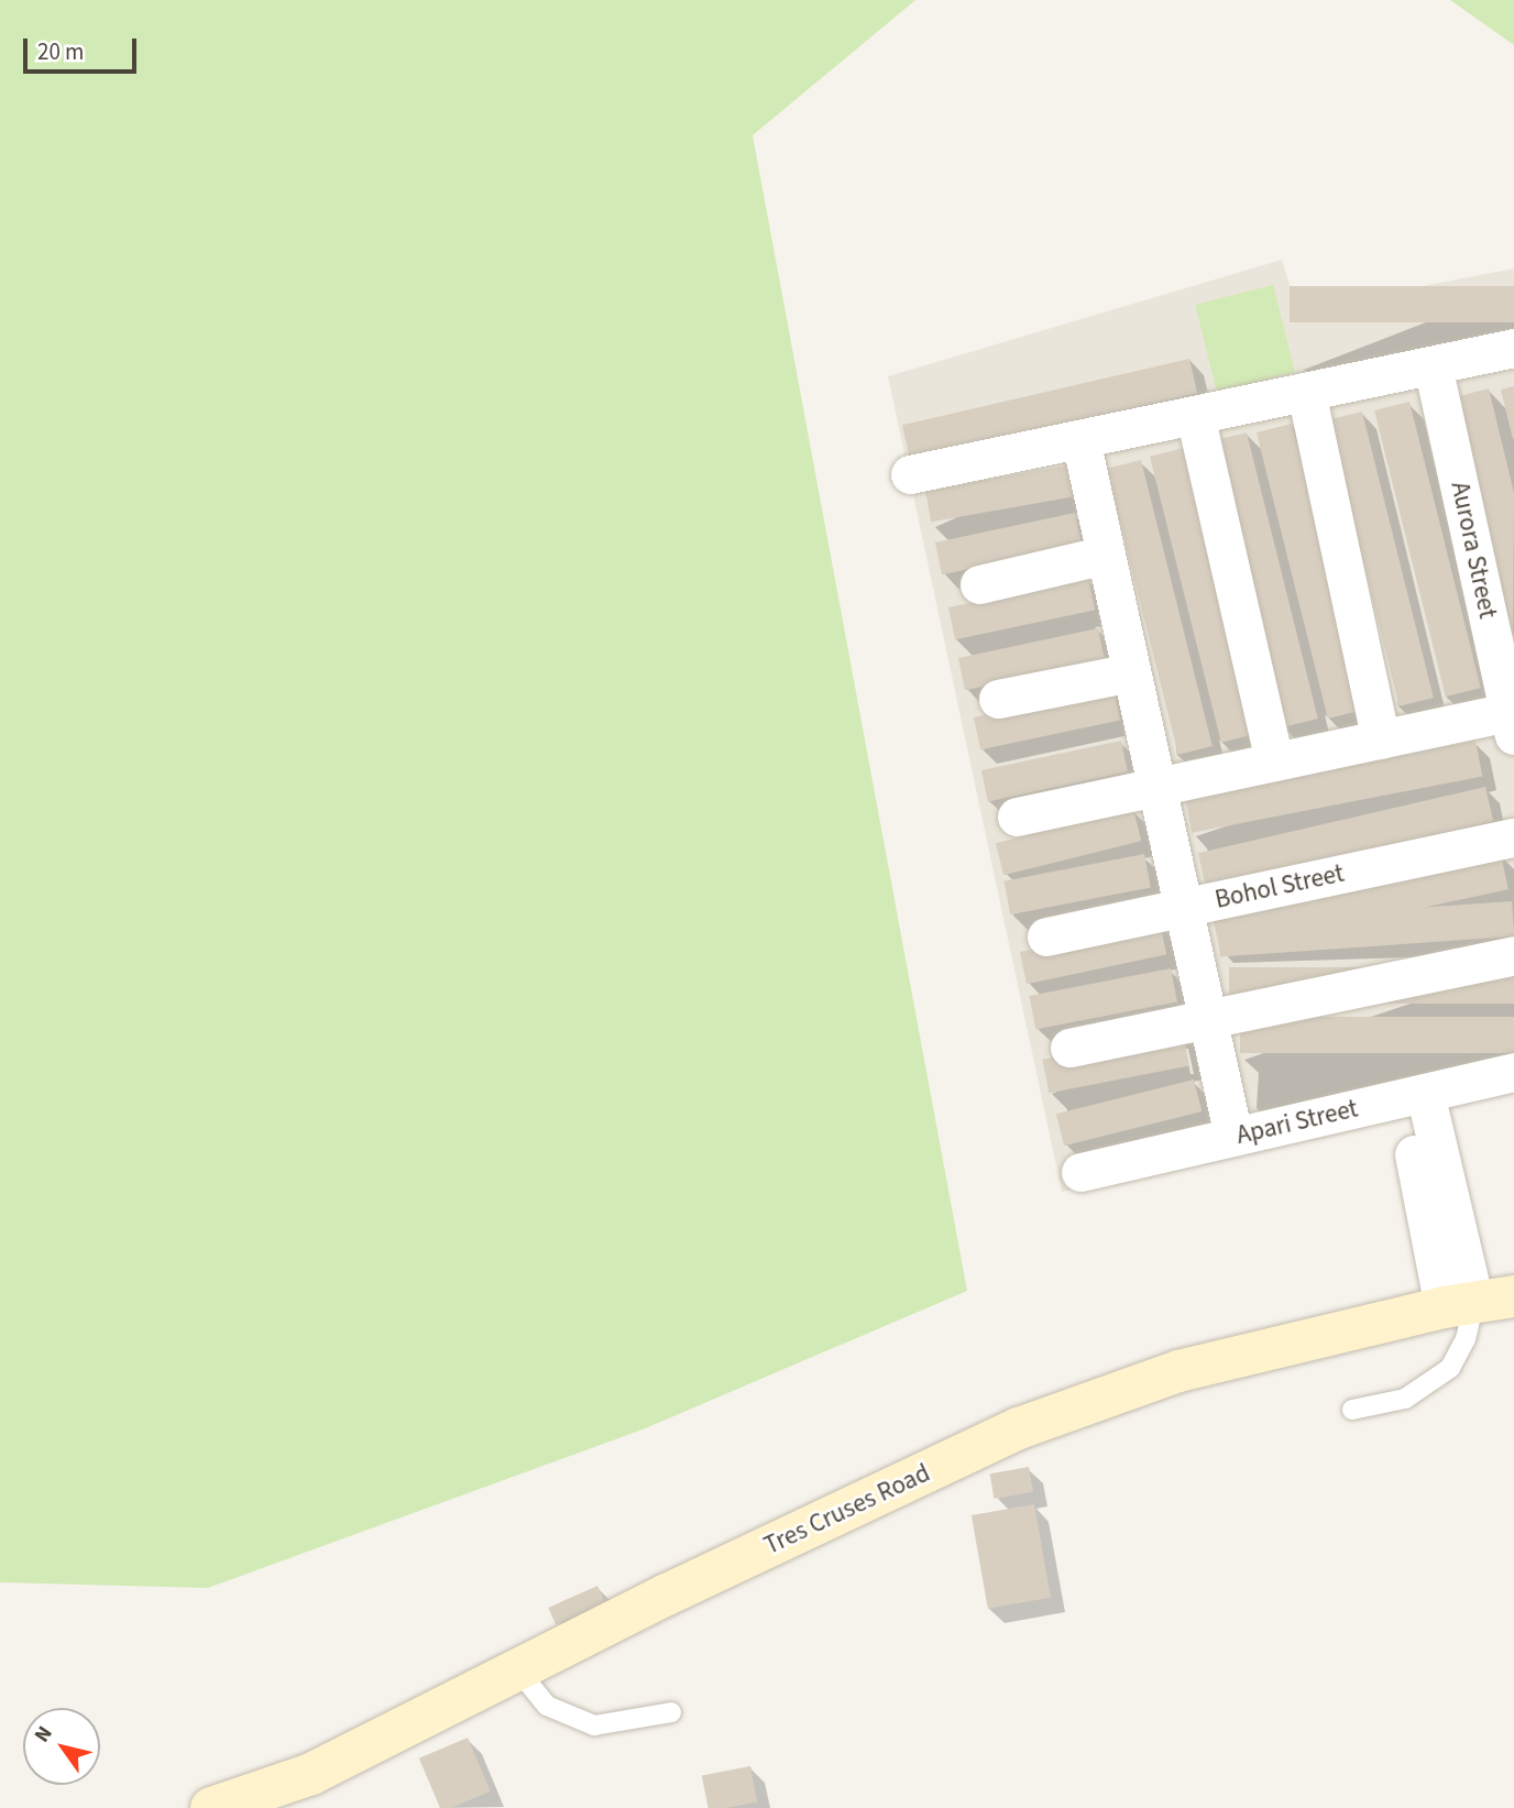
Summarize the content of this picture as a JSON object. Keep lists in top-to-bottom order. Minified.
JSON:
{"streets":{"main road":["Tres Cruses Road"],"street":["Aurora Street","Bohol Street","Apari Street"]},"scale_bar":"20 m","north":"top left"}
